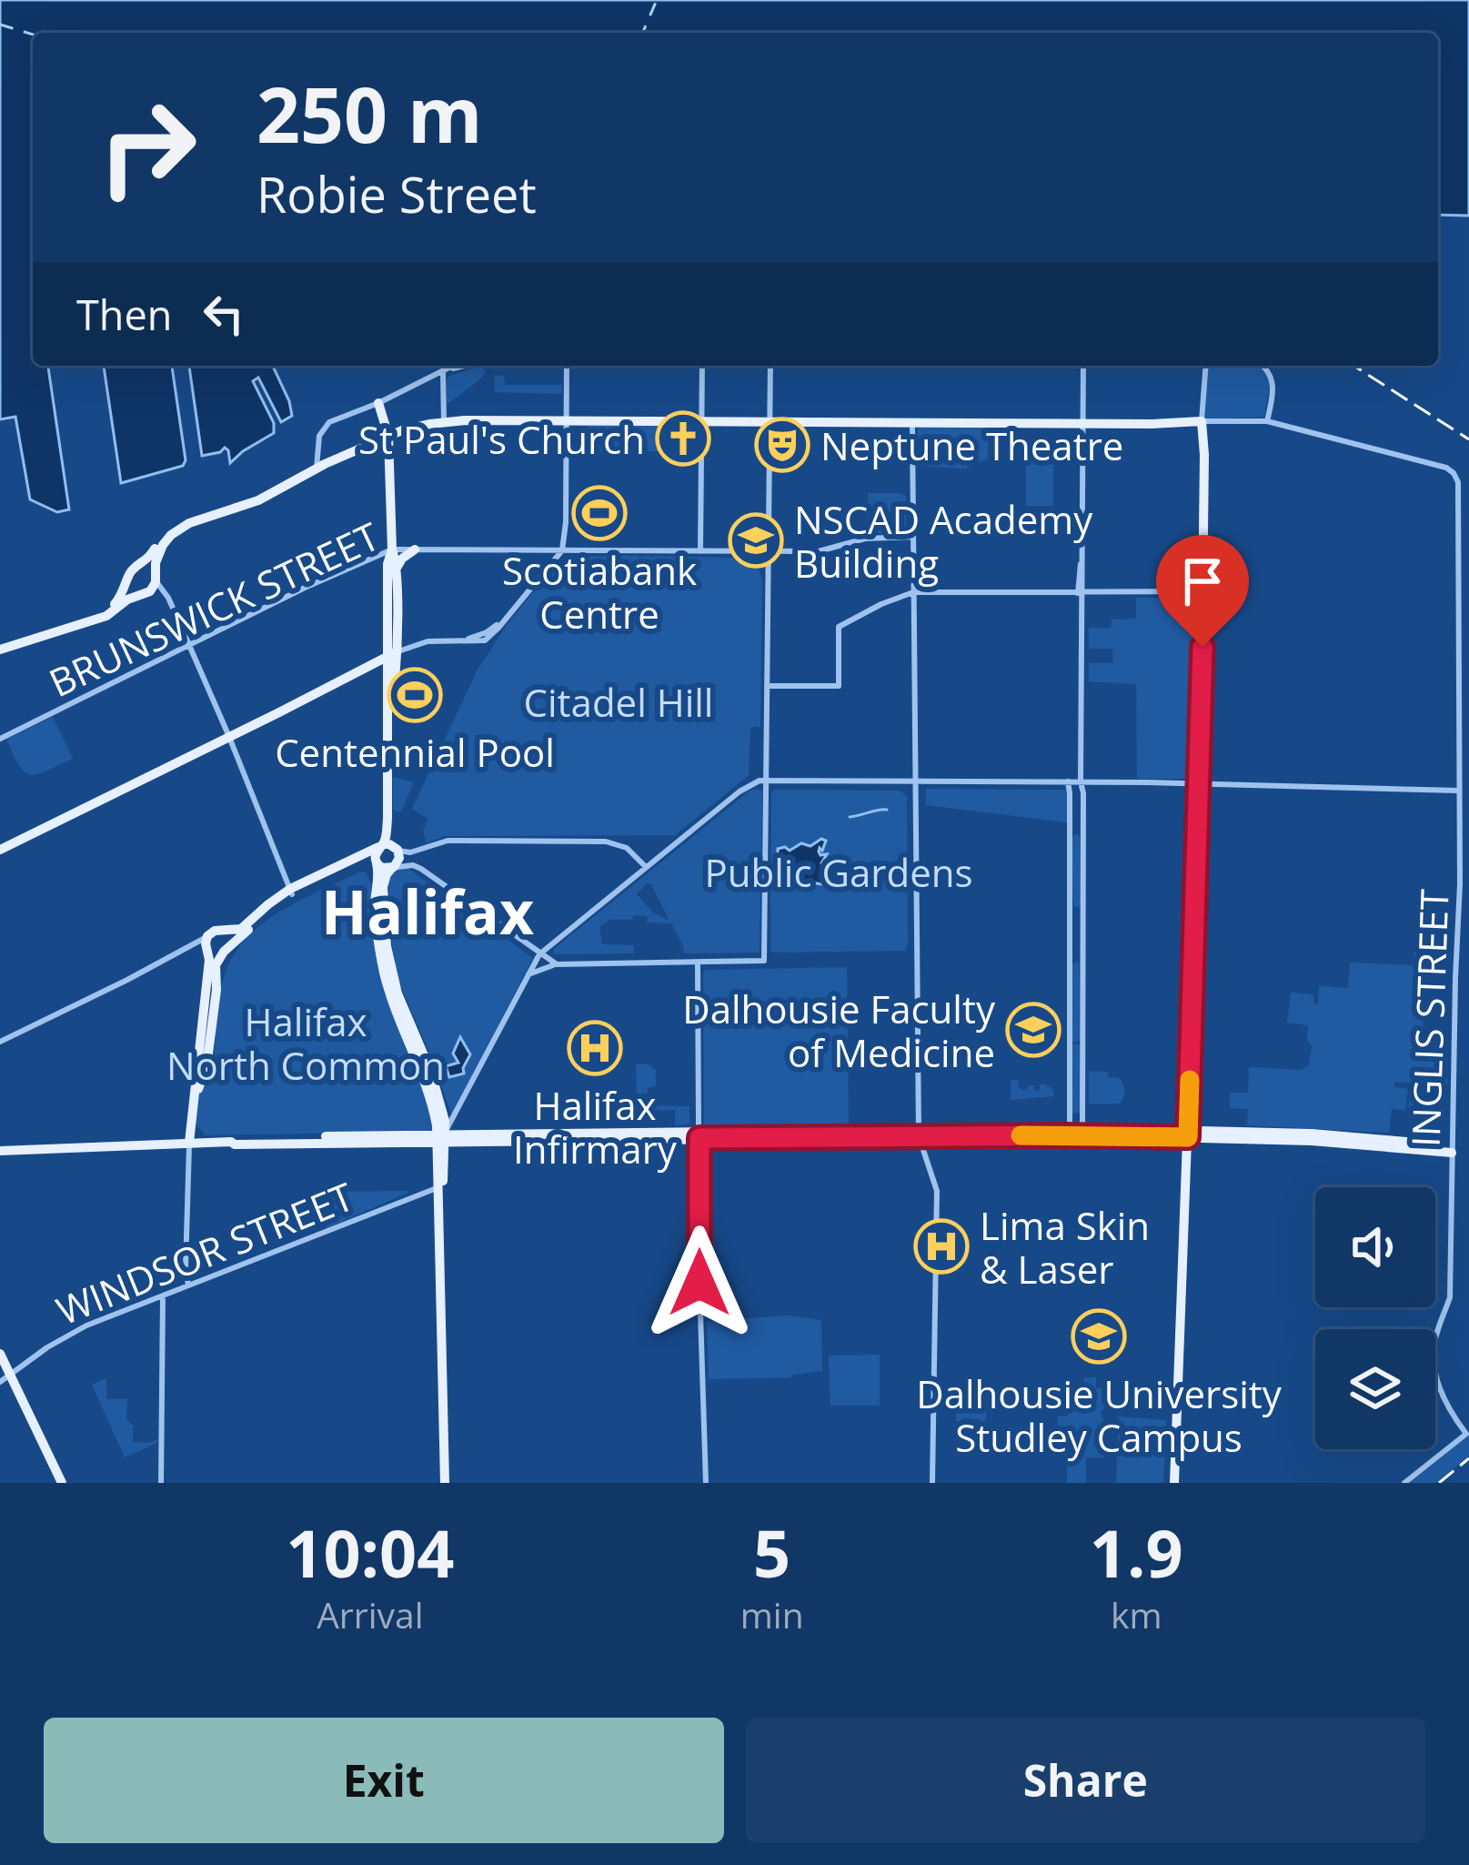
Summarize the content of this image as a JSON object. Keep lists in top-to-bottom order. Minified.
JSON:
{"streets":{"street":["BRUNSWICK STREET","INGLIS STREET","WINDSOR STREET"]},"districts":["Halifax"],"parks":["Citadel Hill","Public Gardens","Halifax North Common"],"places":{"church":["St Paul's Church"],"theatre":["Neptune Theatre"],"sports":["Scotiabank Centre","Centennial Pool"],"school or university":["NSCAD Academy Building","Dalhousie Faculty of Medicine","Dalhousie University Studley Campus"],"hospital":["Halifax Infirmary","Lima Skin & Laser"]},"page":{"turn":["250 m","Robie Street"],"then":"Then","eta":["10:04","Arrival","5","min","1.9","km"],"buttons":["Exit","Share"]}}
